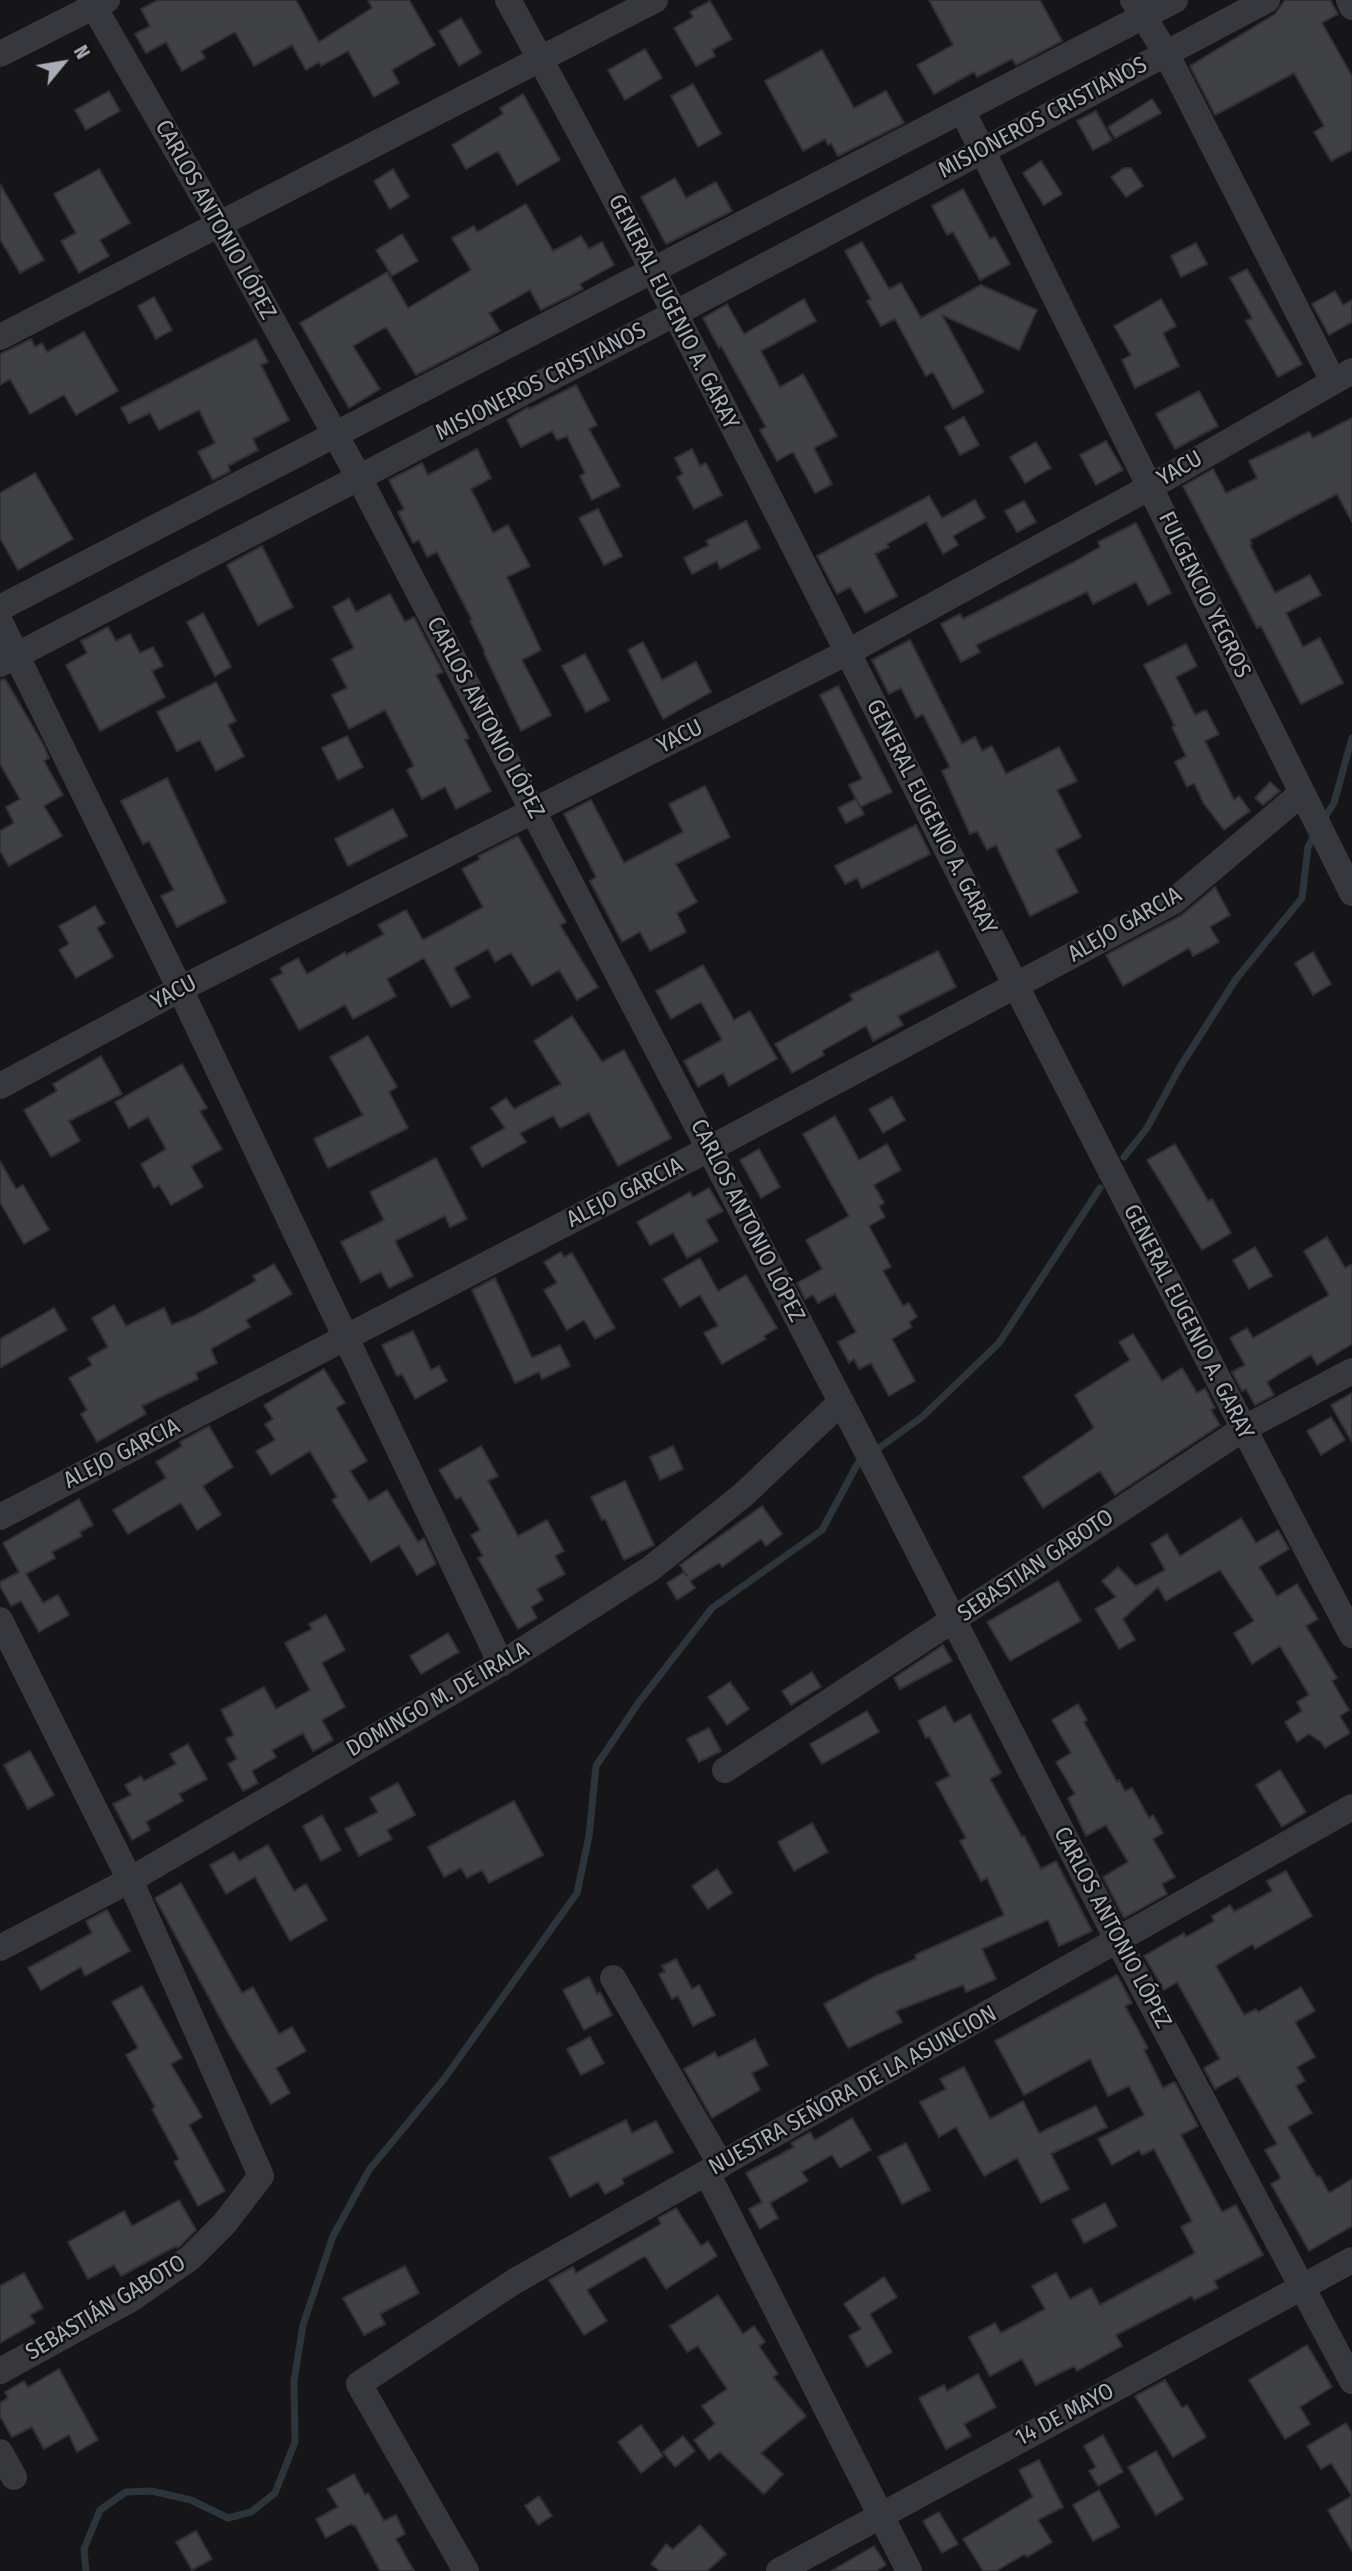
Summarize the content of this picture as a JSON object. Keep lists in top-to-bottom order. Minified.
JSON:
{"streets":{"street":["MISIONEROS CRISTIANOS","CARLOS ANTONIO LÓPEZ","GENERAL EUGENIO A. GARAY","YACU","FULGENCIO YEGROS","ALEJO GARCIA","SEBASTIAN GABOTO","DOMINGO M. DE IRALA","NUESTRA SEÑORA DE LA ASUNCION","SEBASTIÁN GABOTO","14 DE MAYO"]},"crossings":[["MISIONEROS CRISTIANOS","CARLOS ANTONIO LÓPEZ"],["MISIONEROS CRISTIANOS","GENERAL EUGENIO A. GARAY"],["MISIONEROS CRISTIANOS","FULGENCIO YEGROS"],["CARLOS ANTONIO LÓPEZ","YACU"],["CARLOS ANTONIO LÓPEZ","ALEJO GARCIA"],["CARLOS ANTONIO LÓPEZ","SEBASTIAN GABOTO"],["CARLOS ANTONIO LÓPEZ","DOMINGO M. DE IRALA"],["CARLOS ANTONIO LÓPEZ","NUESTRA SEÑORA DE LA ASUNCION"],["CARLOS ANTONIO LÓPEZ","14 DE MAYO"],["GENERAL EUGENIO A. GARAY","YACU"],["GENERAL EUGENIO A. GARAY","ALEJO GARCIA"],["GENERAL EUGENIO A. GARAY","SEBASTIAN GABOTO"],["YACU","FULGENCIO YEGROS"],["FULGENCIO YEGROS","ALEJO GARCIA"],["DOMINGO M. DE IRALA","SEBASTIÁN GABOTO"]],"north":"top right"}
